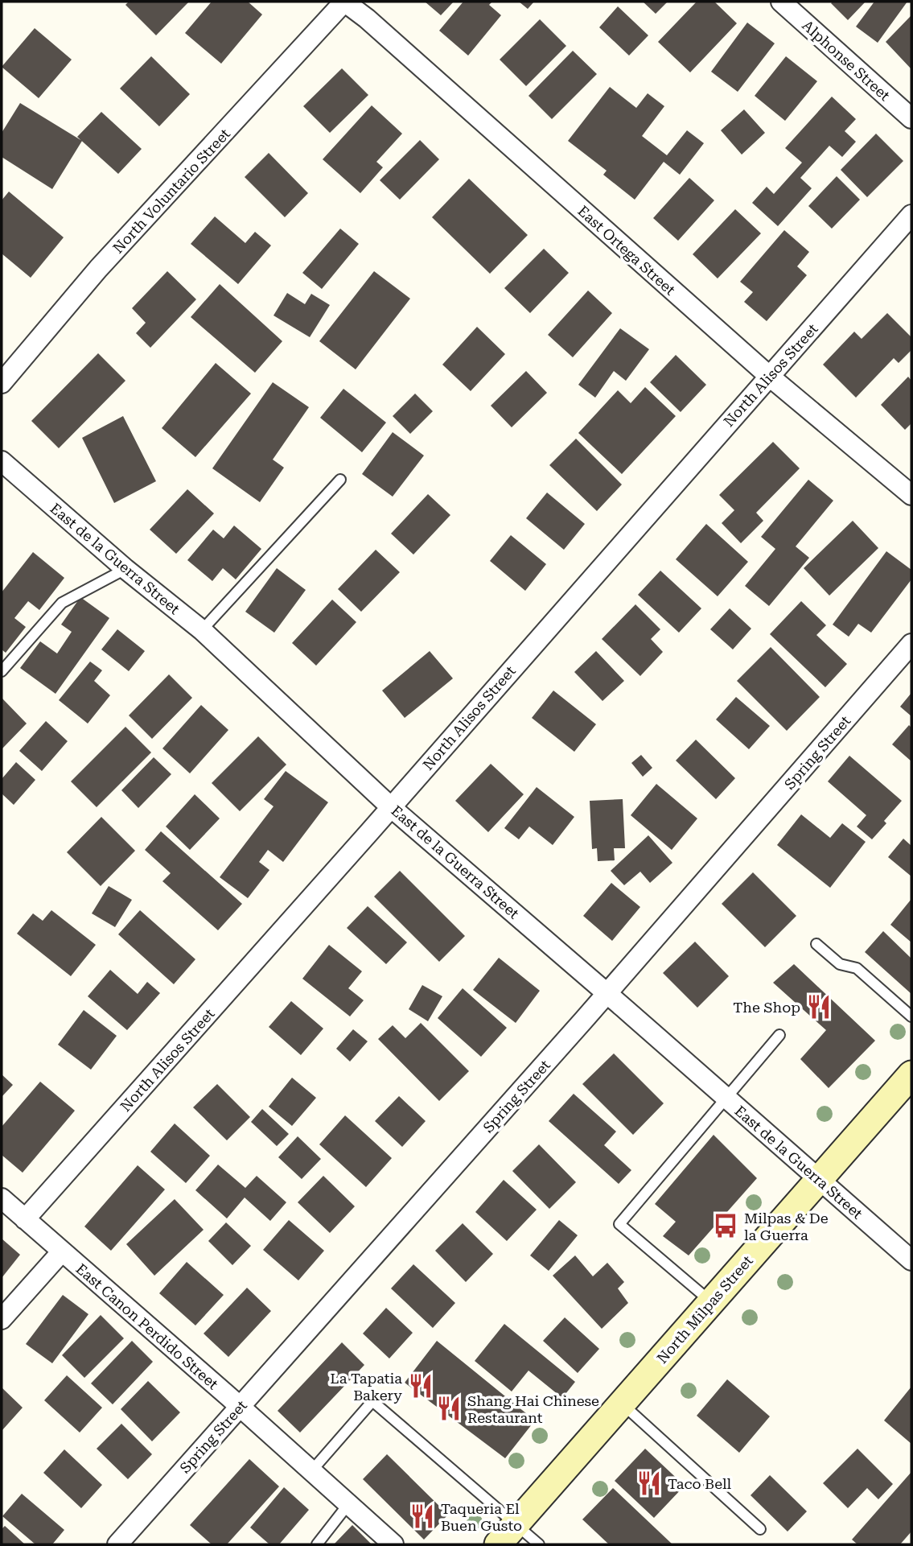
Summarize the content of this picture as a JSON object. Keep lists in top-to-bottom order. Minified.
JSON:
{"streets":{"main road":["North Milpas Street"],"street":["Alphonse Street","North Voluntario Street","East Ortega Street","North Alisos Street","East de la Guerra Street","Spring Street","East Canon Perdido Street"]},"crossings":[["North Voluntario Street","East Ortega Street"],["East Ortega Street","North Alisos Street"],["North Alisos Street","East de la Guerra Street"],["North Alisos Street","East Canon Perdido Street"],["East de la Guerra Street","Spring Street"],["East de la Guerra Street","North Milpas Street"],["Spring Street","East Canon Perdido Street"]],"places":{"restaurant":["The Shop","La Tapatia Bakery","Shang Hai Chinese Restaurant","Taco Bell","Taqueria El Buen Gusto"],"bus stop":["Milpas & De la Guerra"]}}
